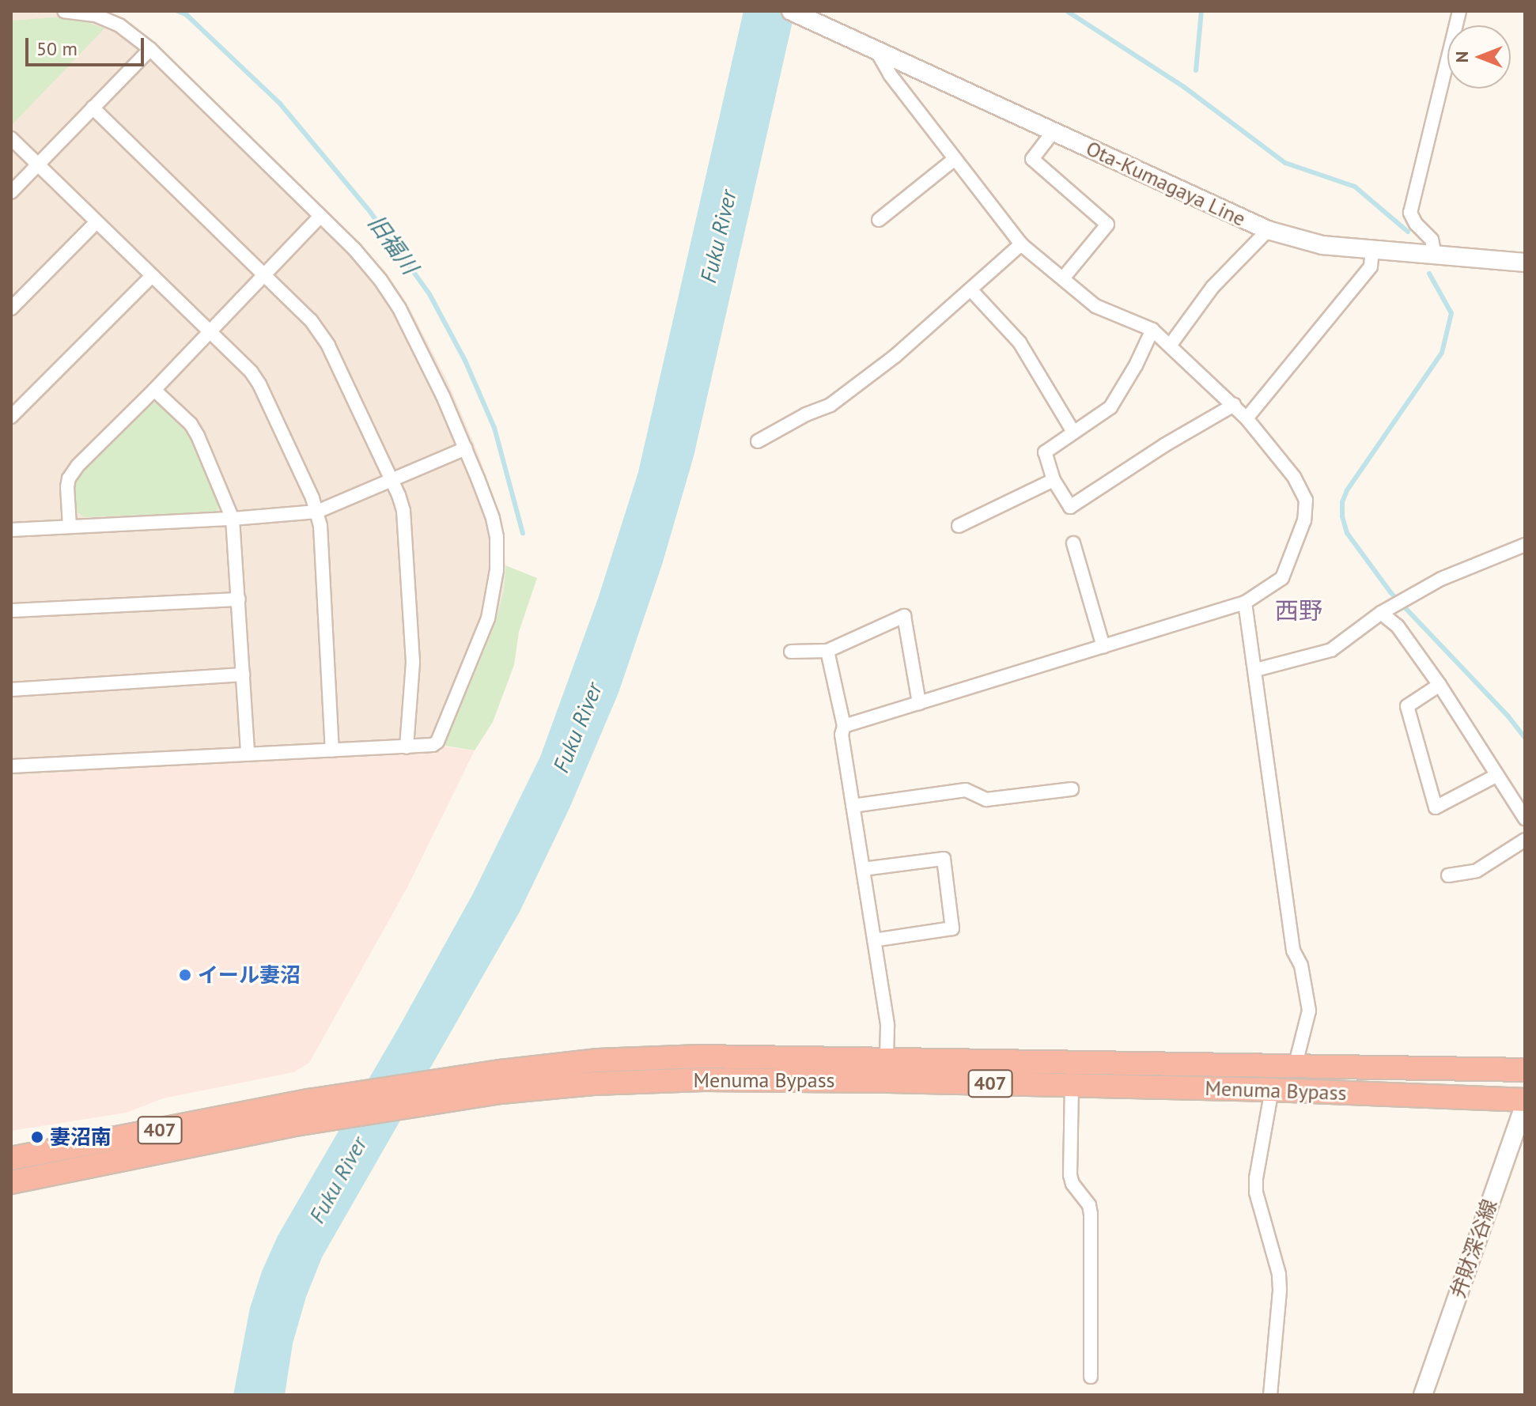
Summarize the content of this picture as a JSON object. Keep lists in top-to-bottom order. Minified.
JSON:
{"streets":{"highway":["Menuma Bypass","407"],"main road":["Ota-Kumagaya Line","弁財深谷線"]},"crossings":[["Menuma Bypass","弁財深谷線"]],"districts":["西野"],"water":["Fuku River","旧福川"],"places":["イール妻沼","妻沼南"],"scale_bar":"50 m","north":"left"}
